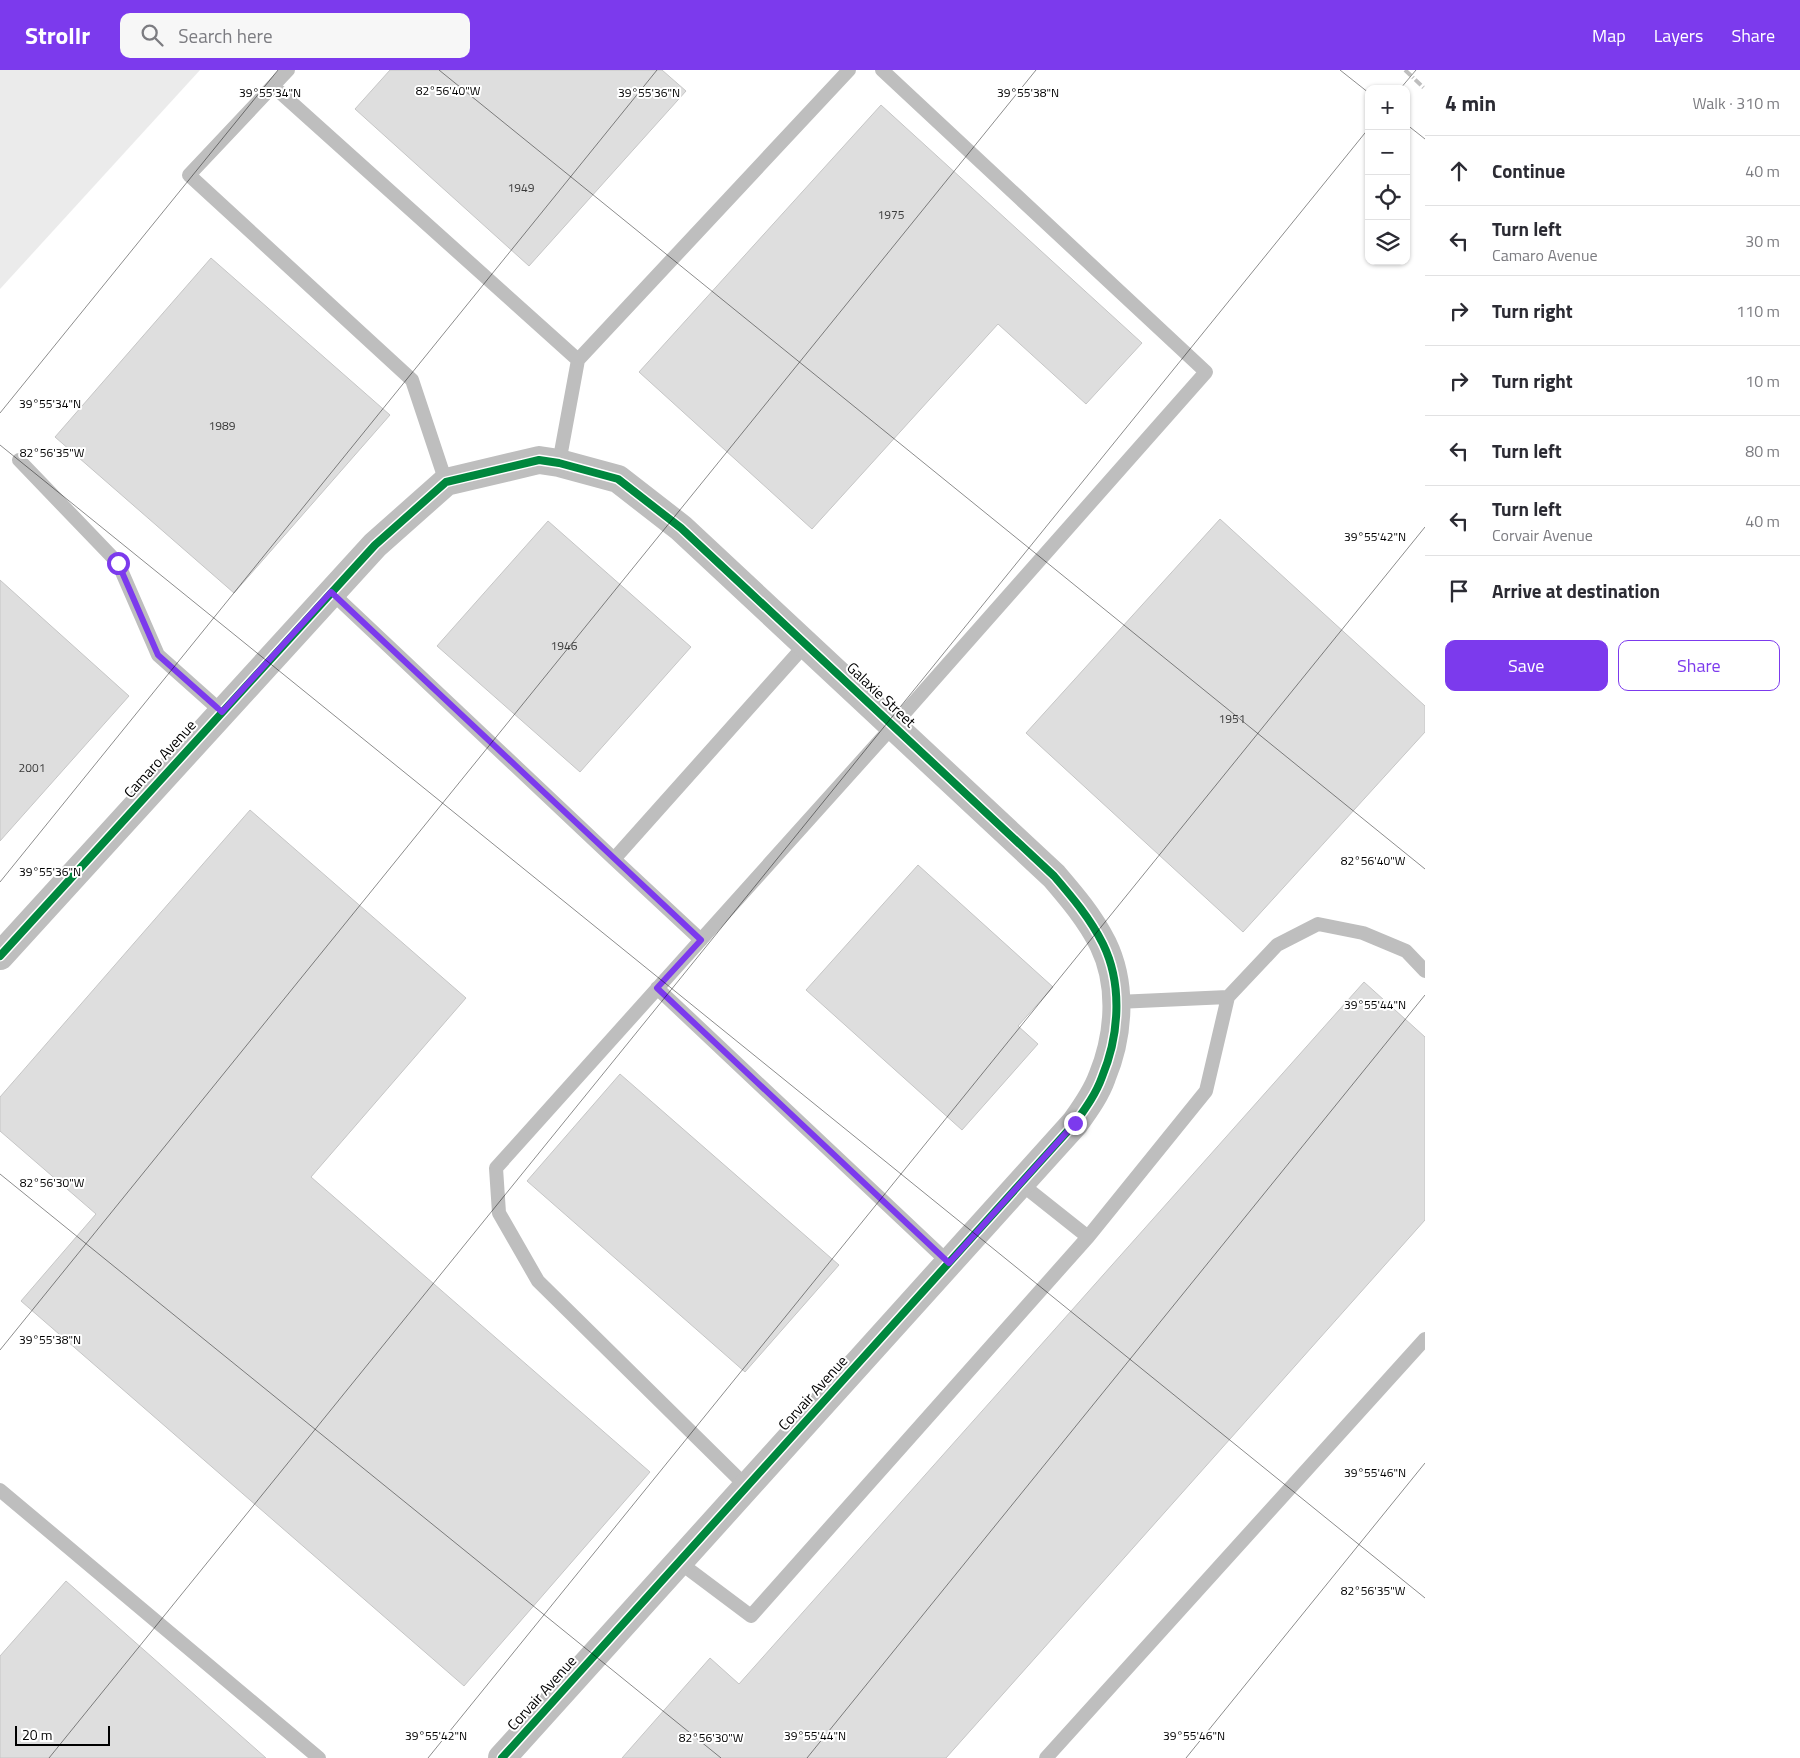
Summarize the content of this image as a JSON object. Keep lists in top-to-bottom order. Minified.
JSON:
{"streets":{"street":["Galaxie Street","Camaro Avenue","Corvair Avenue"]},"crossings":[["Galaxie Street","Camaro Avenue"],["Galaxie Street","Corvair Avenue"]],"house_numbers":["1949","1975","1989","1946","1951","2001"],"scale_bar":"20 m","page":{"header":"Strollr","search":"Search here","nav":["Map","Layers","Share"],"heading":["4 min","Walk · 310 m"],"map_buttons":["+","−"],"list":[["Continue","40 m"],["Turn left","Camaro Avenue","30 m"],["Turn right","110 m"],["Turn right","10 m"],["Turn left","80 m"],["Turn left","Corvair Avenue","40 m"],"Arrive at destination"],"buttons":["Save","Share"],"scale":"20 m"},"coordinates":["82°56'40\"W","39°55'34\"N","39°55'36\"N","39°55'38\"N","82°56'35\"W","39°55'42\"N","39°55'44\"N","82°56'30\"W","39°55'46\"N"]}
